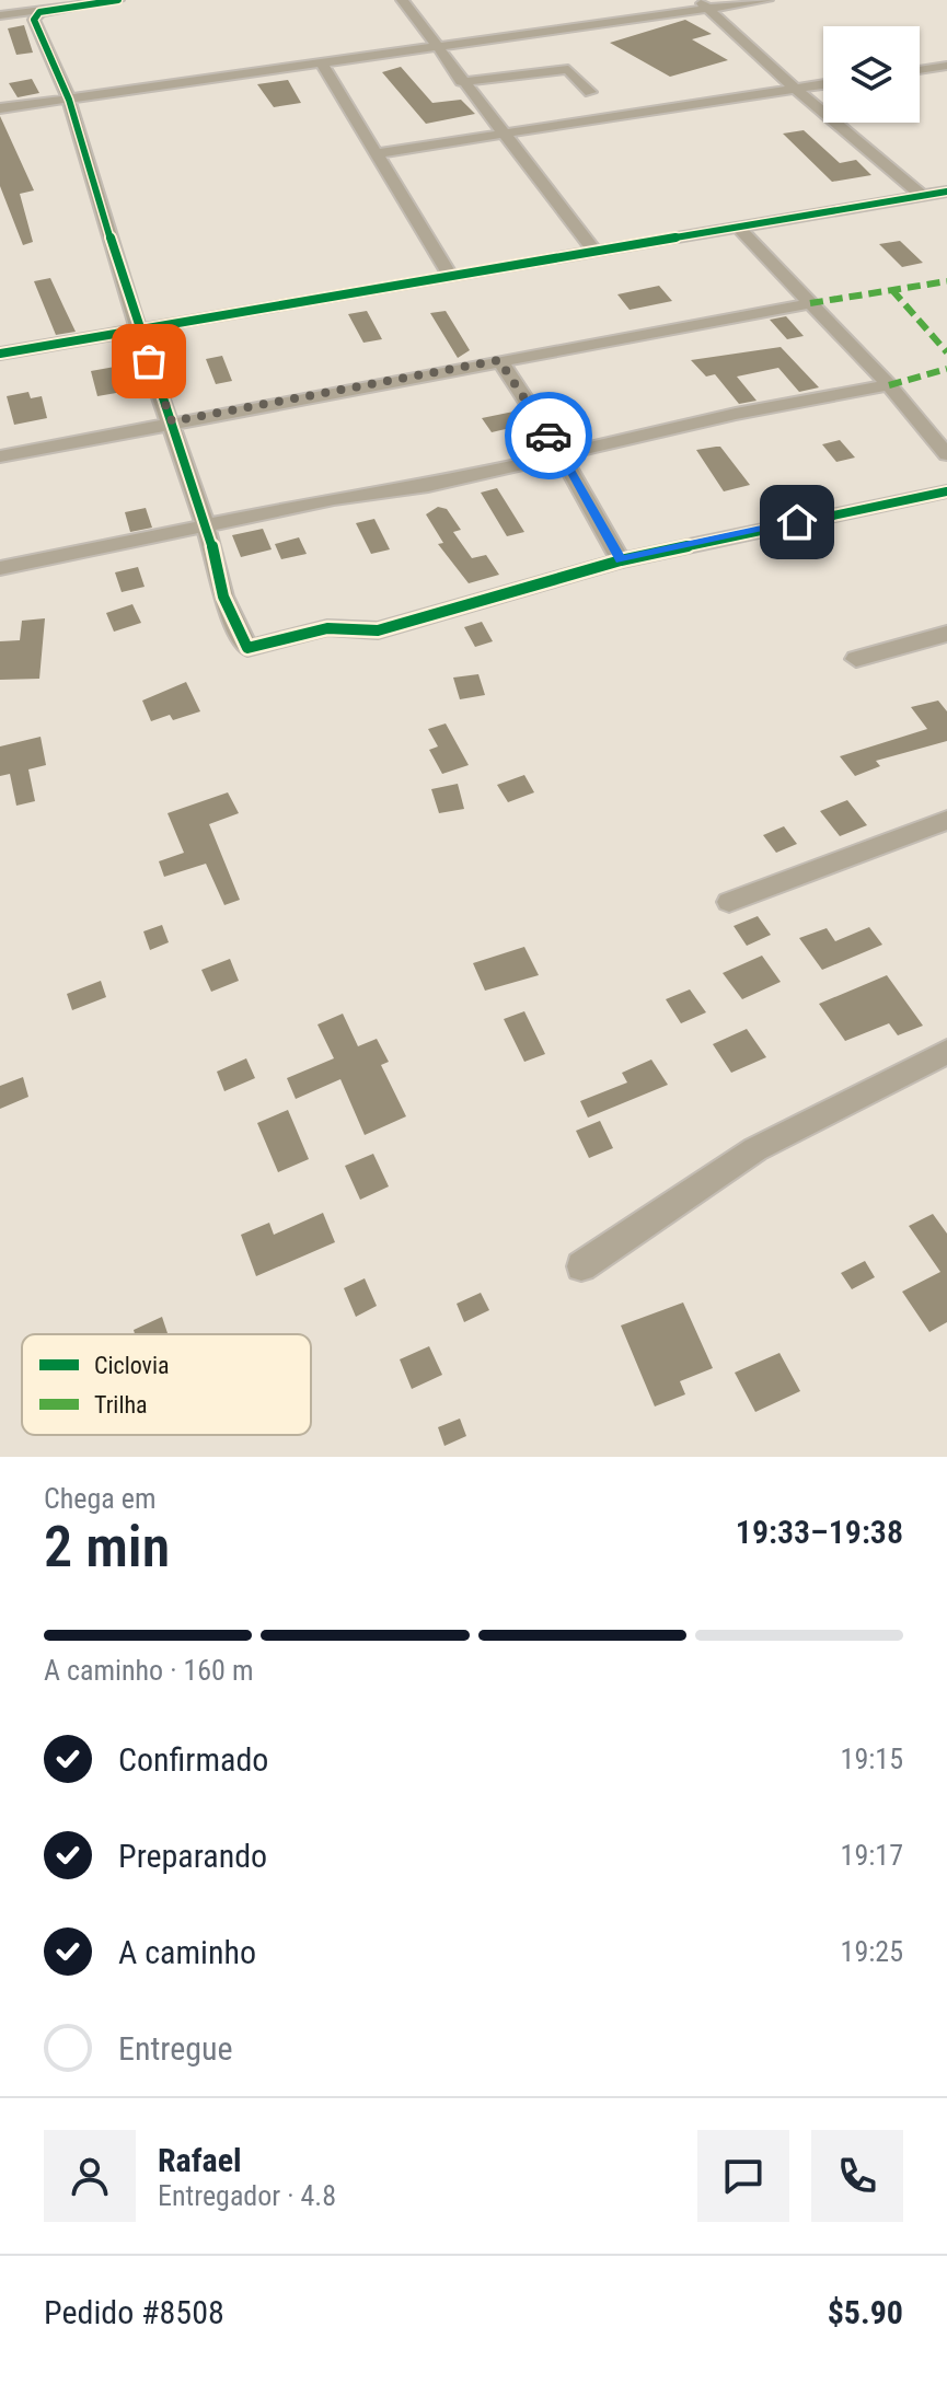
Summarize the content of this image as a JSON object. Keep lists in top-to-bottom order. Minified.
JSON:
{"legend":["Ciclovia","Trilha"],"page":{"heading":["2 min","Chega em","19:33–19:38"],"panel":["Rafael","Entregador · 4.8","Pedido #8508","$5.90"],"bar":"A caminho · 160 m","list":[["Confirmado","19:15"],["Preparando","19:17"],["A caminho","19:25"],"Entregue"]}}
